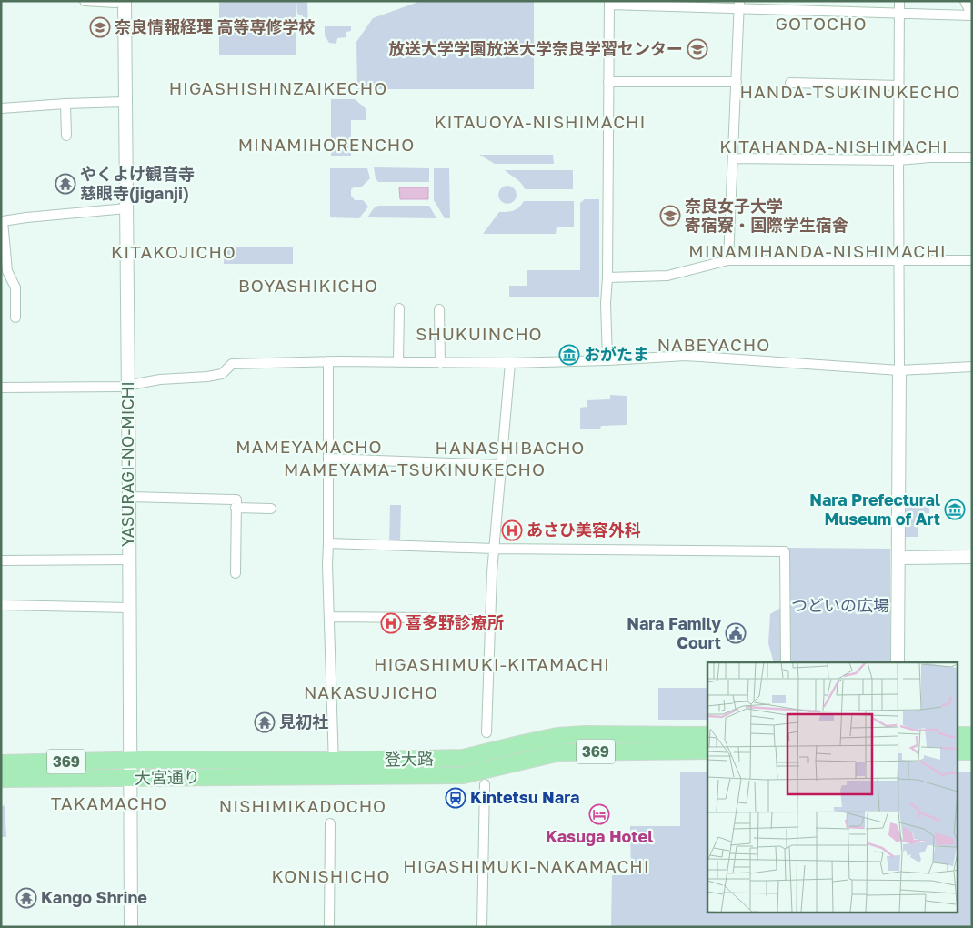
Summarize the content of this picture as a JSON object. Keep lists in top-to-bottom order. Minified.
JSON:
{"streets":{"highway":["369","登大路","大宮通り"],"street":["YASURAGI-NO-MICHI"]},"crossings":[["YASURAGI-NO-MICHI","大宮通り"],["369","登大路"],["登大路","大宮通り"]],"districts":["GOTOCHO","HIGASHISHINZAIKECHO","HANDA-TSUKINUKECHO","KITAUOYA-NISHIMACHI","MINAMIHORENCHO","KITAHANDA-NISHIMACHI","MINAMIHANDA-NISHIMACHI","KITAKOJICHO","BOYASHIKICHO","SHUKUINCHO","NABEYACHO","MAMEYAMACHO","HANASHIBACHO","MAMEYAMA-TSUKINUKECHO","HIGASHIMUKI-KITAMACHI","NAKASUJICHO","TAKAMACHO","NISHIMIKADOCHO","HIGASHIMUKI-NAKAMACHI","KONISHICHO"],"parks":["つどいの広場"],"places":{"school or university":["奈良情報経理 高等専修学校","放送大学学園放送大学奈良学習センター","奈良女子大学 寄宿寮・国際学生宿舎"],"temple":["やくよけ観音寺 慈眼寺(jiganji)","見初社","Kango Shrine"],"museum":["おがたま","Nara Prefectural Museum of Art"],"hospital":["あさひ美容外科","喜多野診療所"],"public building":["Nara Family Court"],"station":["Kintetsu Nara"],"hotel":["Kasuga Hotel"]}}
